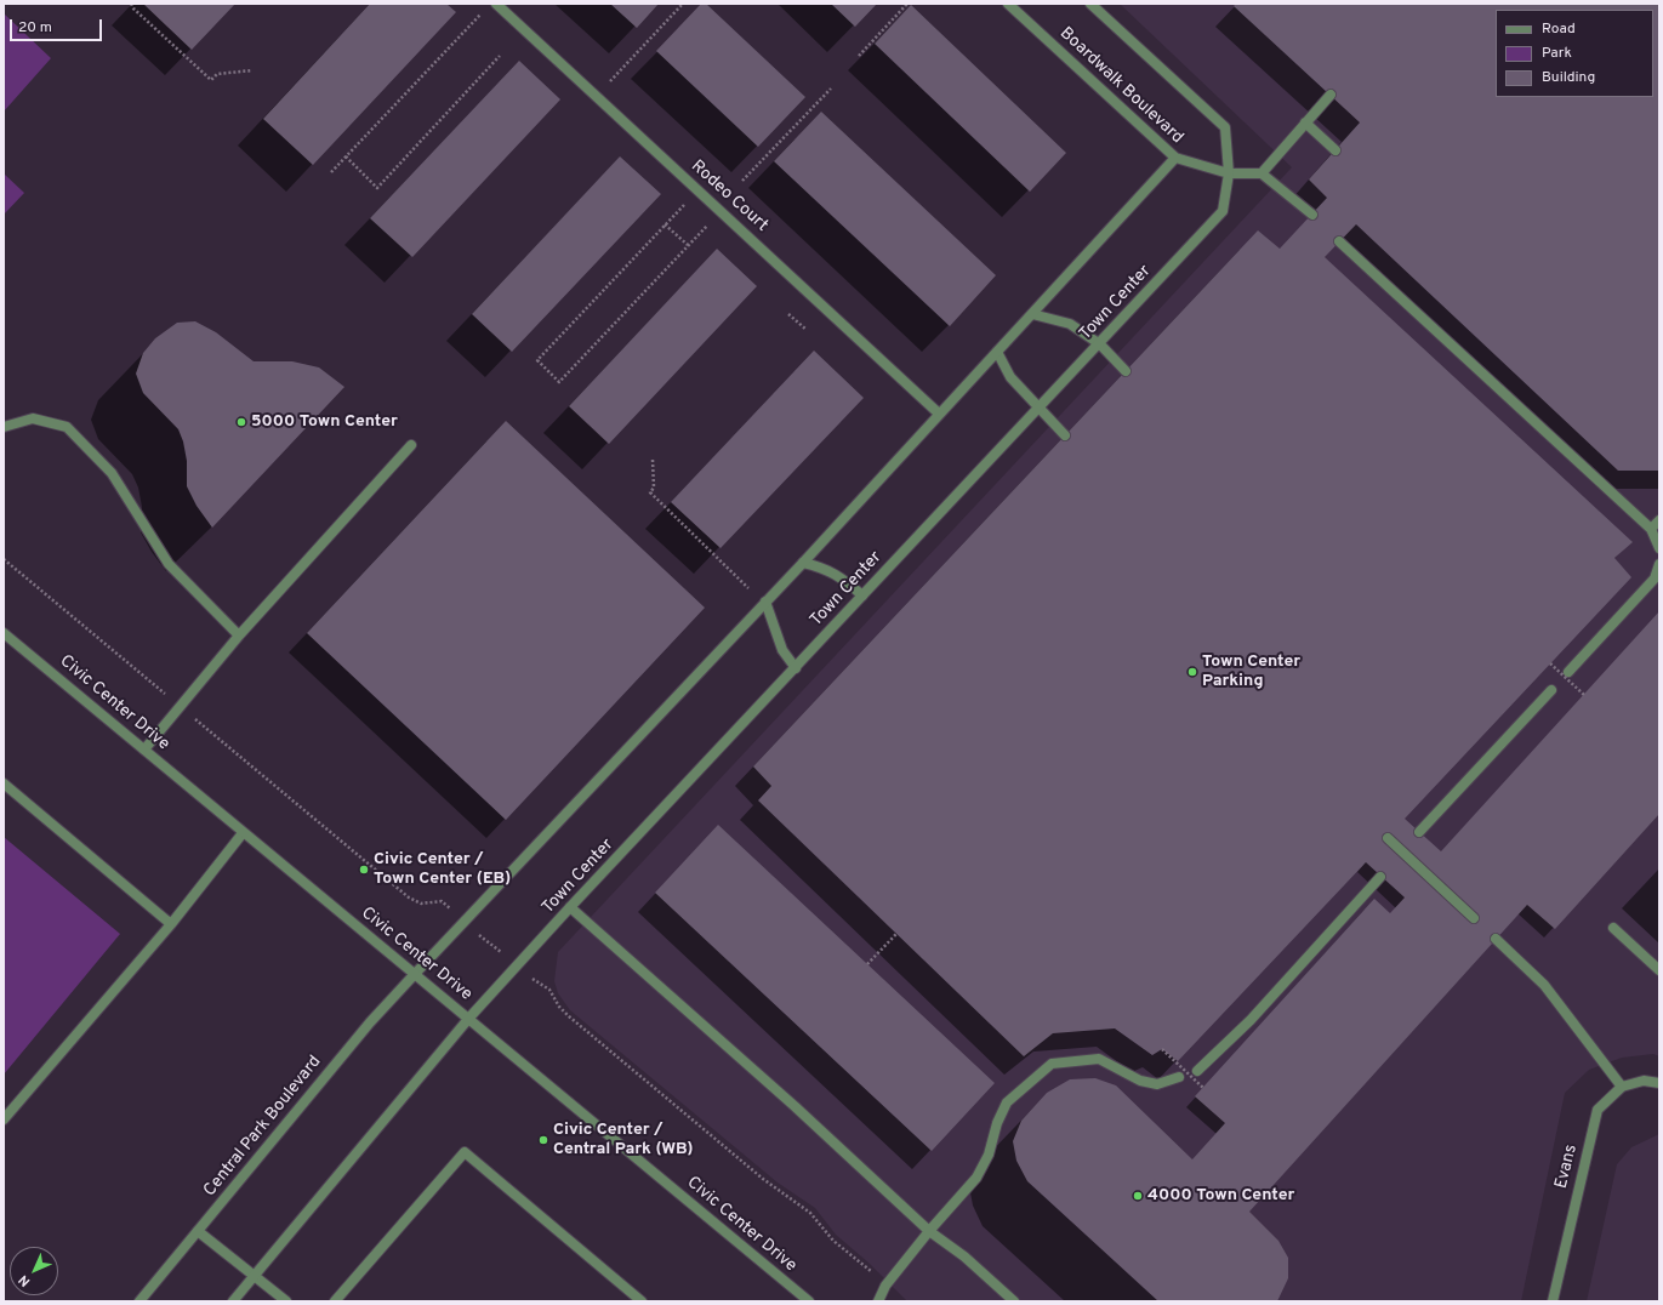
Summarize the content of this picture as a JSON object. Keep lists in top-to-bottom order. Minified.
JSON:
{"streets":{"street":["Boardwalk Boulevard","Rodeo Court","Town Center","Civic Center Drive","Central Park Boulevard","Evans"]},"crossings":[["Boardwalk Boulevard","Town Center"],["Town Center","Civic Center Drive"],["Civic Center Drive","Central Park Boulevard"]],"places":["5000 Town Center","Town Center Parking","Civic Center / Town Center (EB)","Civic Center / Central Park (WB)","4000 Town Center"],"legend":["Road","Park","Building"],"scale_bar":"20 m","north":"bottom left"}
